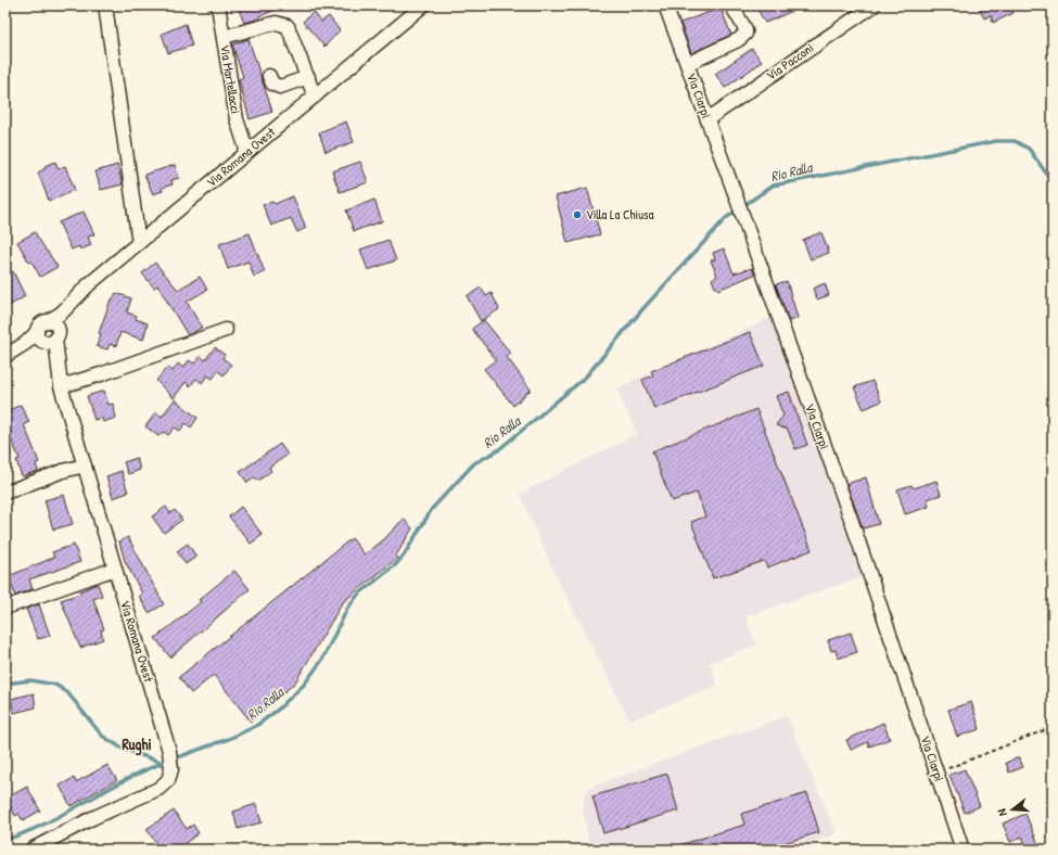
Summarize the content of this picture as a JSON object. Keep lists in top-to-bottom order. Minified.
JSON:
{"streets":{"street":["Via Pacconi","Via Martellacci","Via Ciarpi","Via Romana Ovest"]},"crossings":[["Via Pacconi","Via Ciarpi"],["Via Martellacci","Via Romana Ovest"]],"districts":["Rughi"],"water":["Rio Ralla"],"places":["Villa La Chiusa"],"north":"left"}
